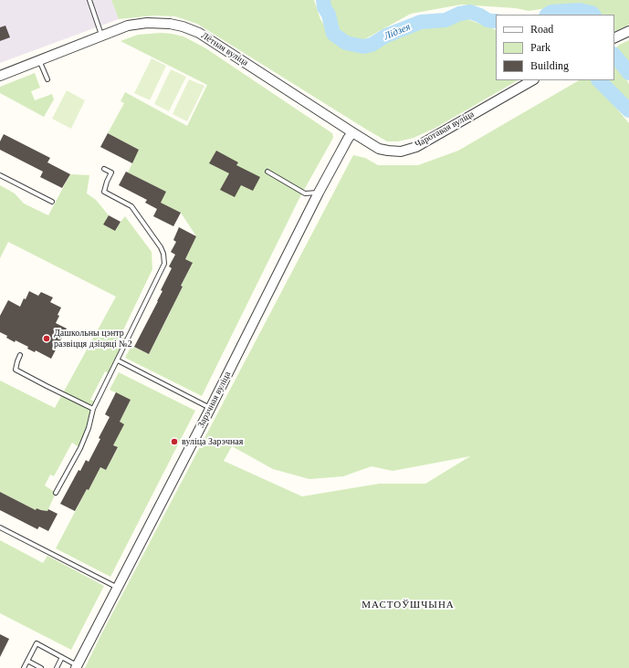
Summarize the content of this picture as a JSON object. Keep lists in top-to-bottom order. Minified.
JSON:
{"streets":{"street":["Лётная вуліца","Чаротавая вуліца","Зарэчная вуліца"]},"crossings":[["Лётная вуліца","Чаротавая вуліца"],["Лётная вуліца","Зарэчная вуліца"],["Чаротавая вуліца","Зарэчная вуліца"]],"districts":["МАСТОЎШЧЫНА"],"water":["Лідзея"],"places":["Дашкольны цэнтр развіцця дзіцяці №2","вуліца Зарэчная"],"legend":["Road","Park","Building"]}
